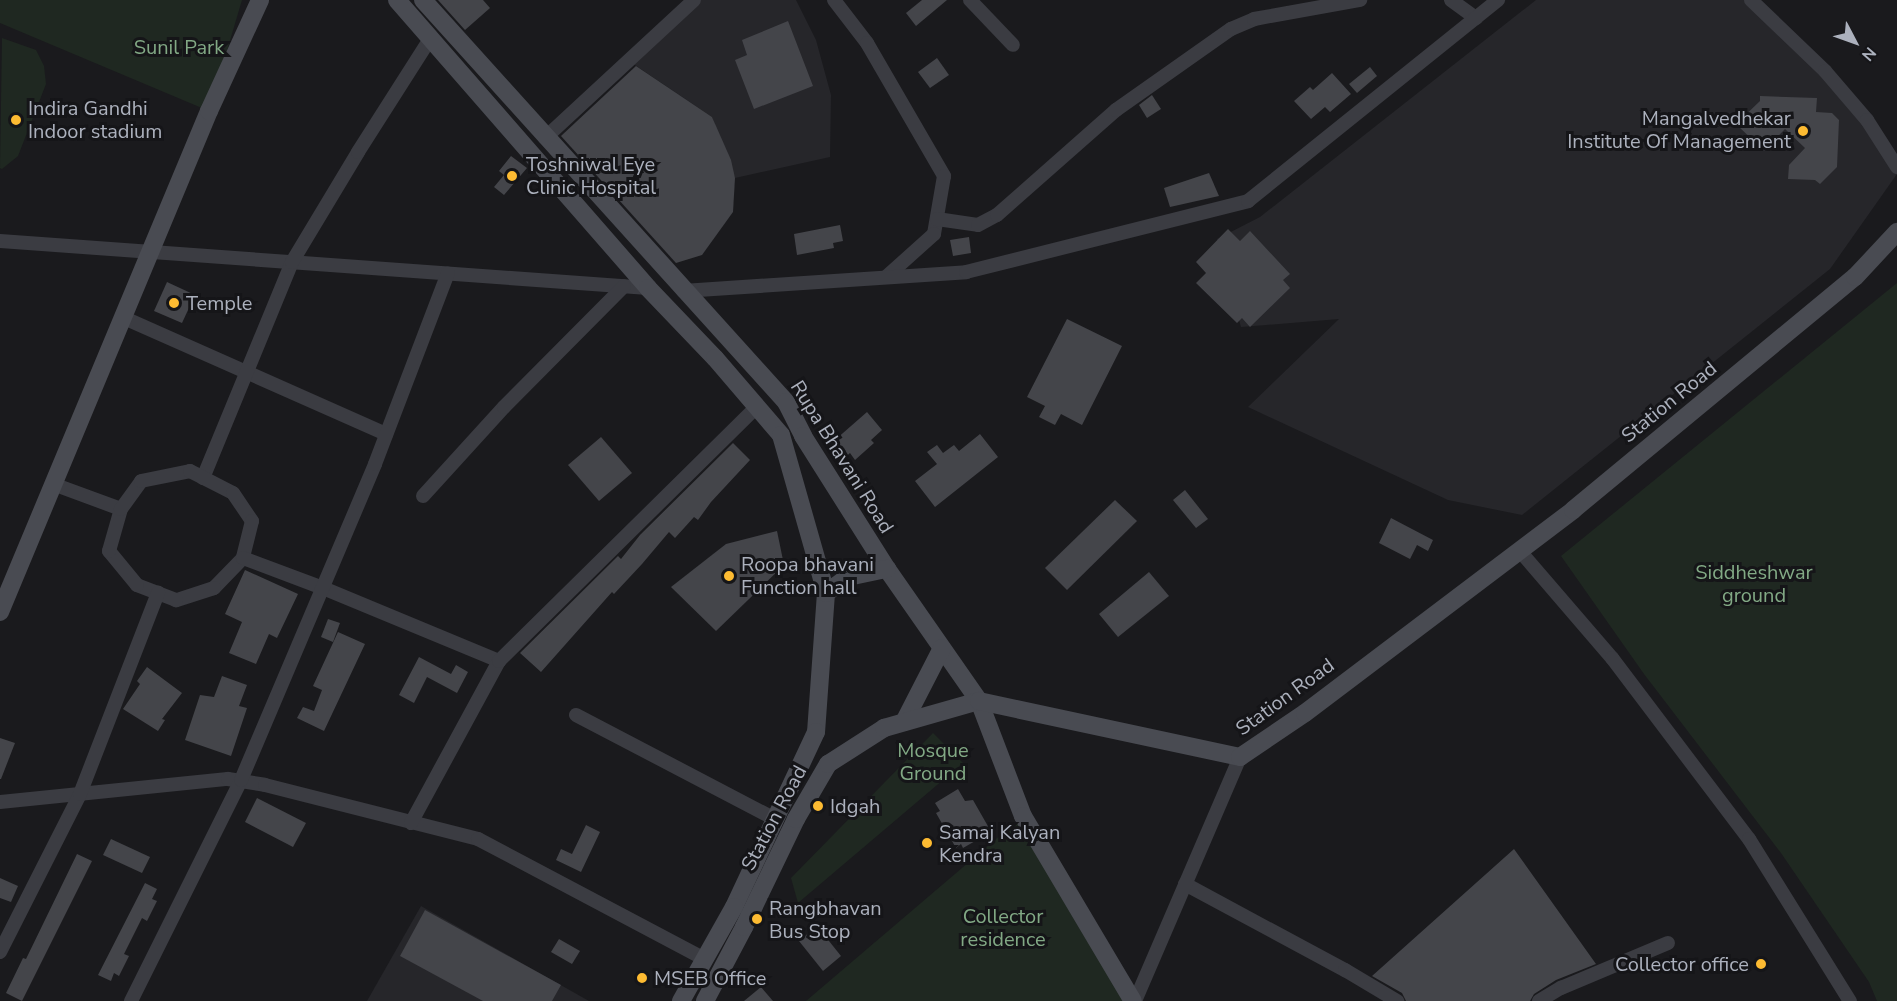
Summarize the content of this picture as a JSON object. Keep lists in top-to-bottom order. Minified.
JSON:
{"streets":{"main road":["Station Road","Rupa Bhavani Road"]},"crossings":[["Station Road","Rupa Bhavani Road"]],"parks":["Sunil Park","Siddheshwar ground","Mosque Ground","Collector residence"],"places":["Indira Gandhi Indoor stadium","Mangalvedhekar Institute Of Management","Toshniwal Eye Clinic Hospital","Temple","Roopa bhavani Function hall","Idgah","Samaj Kalyan Kendra","Rangbhavan Bus Stop","Collector office","MSEB Office"],"north":"bottom right"}
